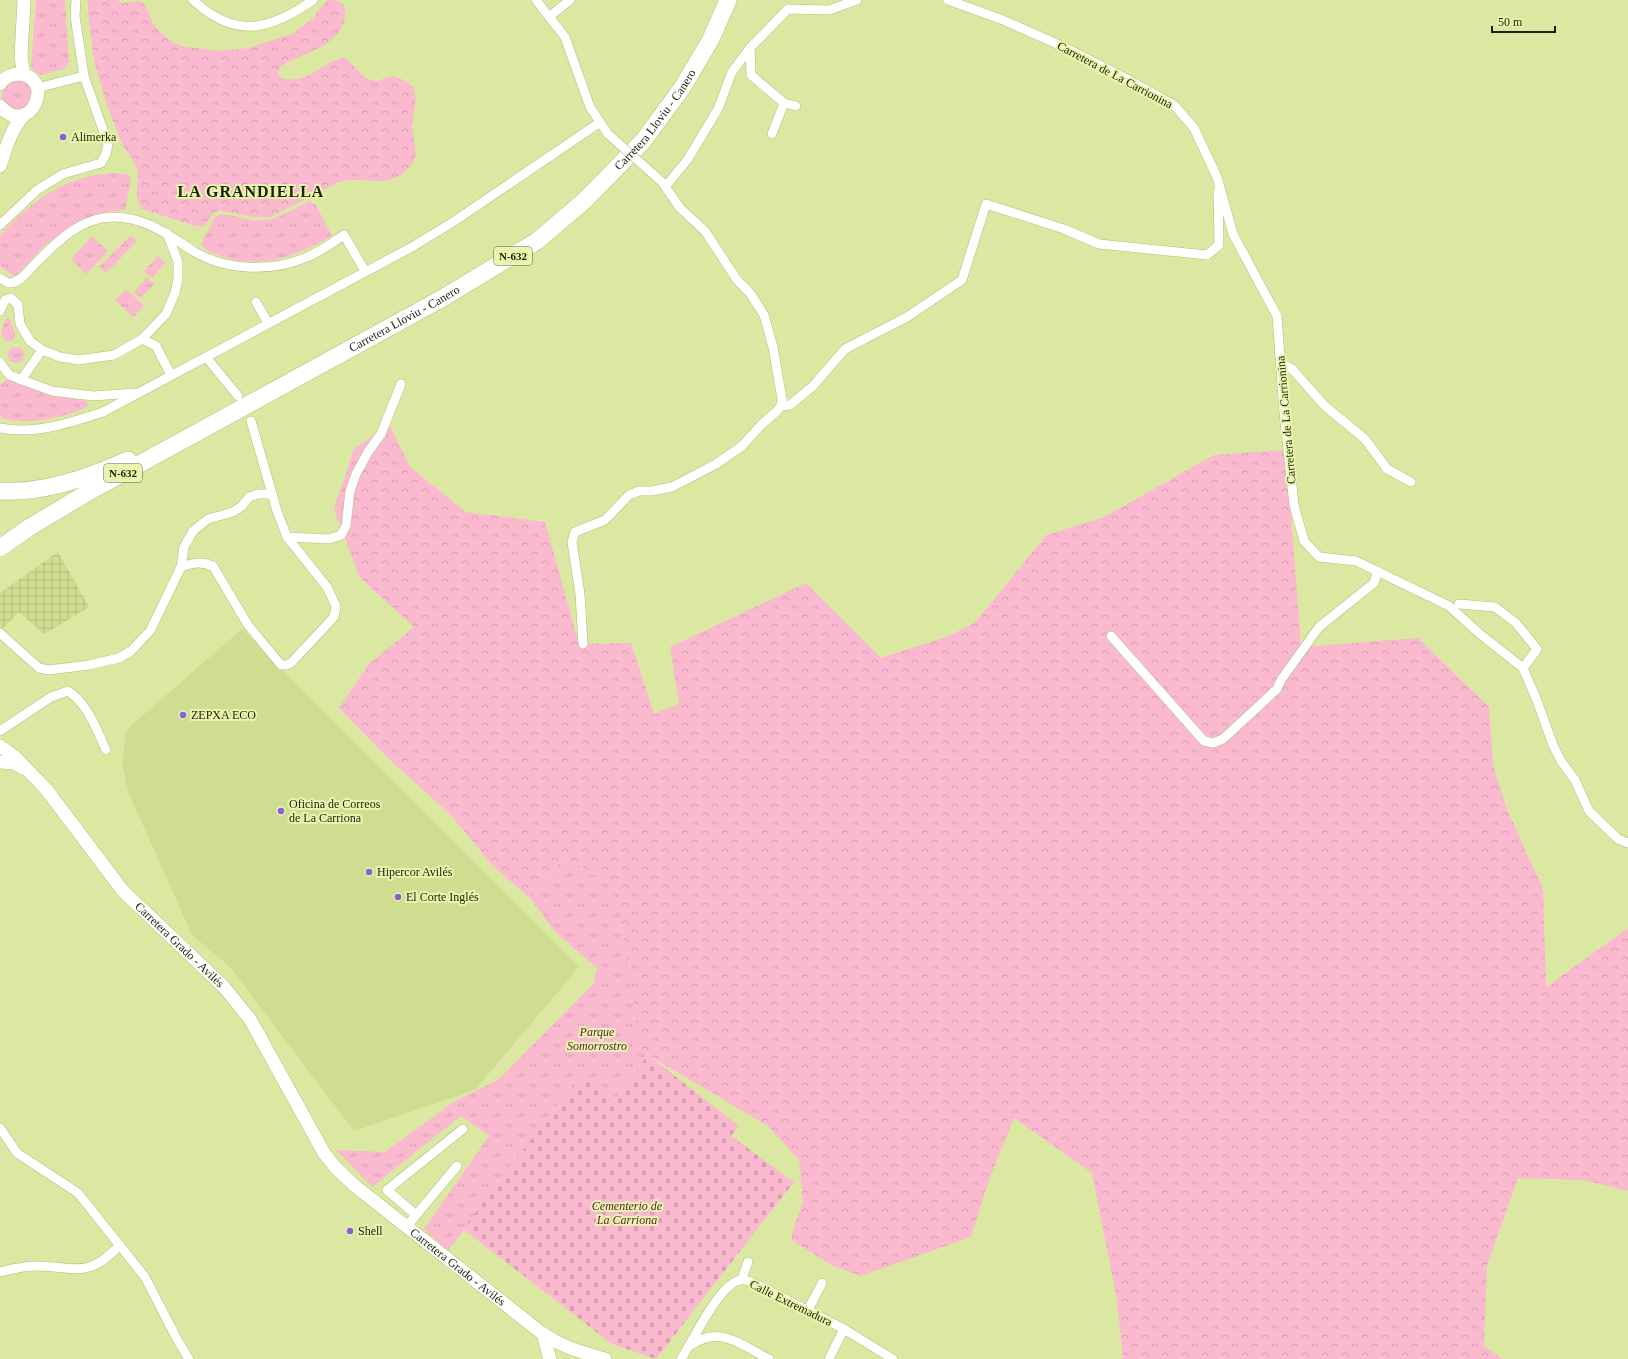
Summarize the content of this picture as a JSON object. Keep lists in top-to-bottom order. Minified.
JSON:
{"streets":{"highway":["Carretera Lloviu - Canero","N-632"],"main road":["Carretera Grado - Avilés"],"street":["Carretera de La Carrionina","Calle Extremadura"]},"districts":["LA GRANDIELLA"],"parks":["Parque Somorrostro","Cementerio de La Carriona"],"places":["Alimerka","ZEPXA ECO","Oficina de Correos de La Carriona","Hipercor Avilés","El Corte Inglés","Shell"],"scale_bar":"50 m"}
